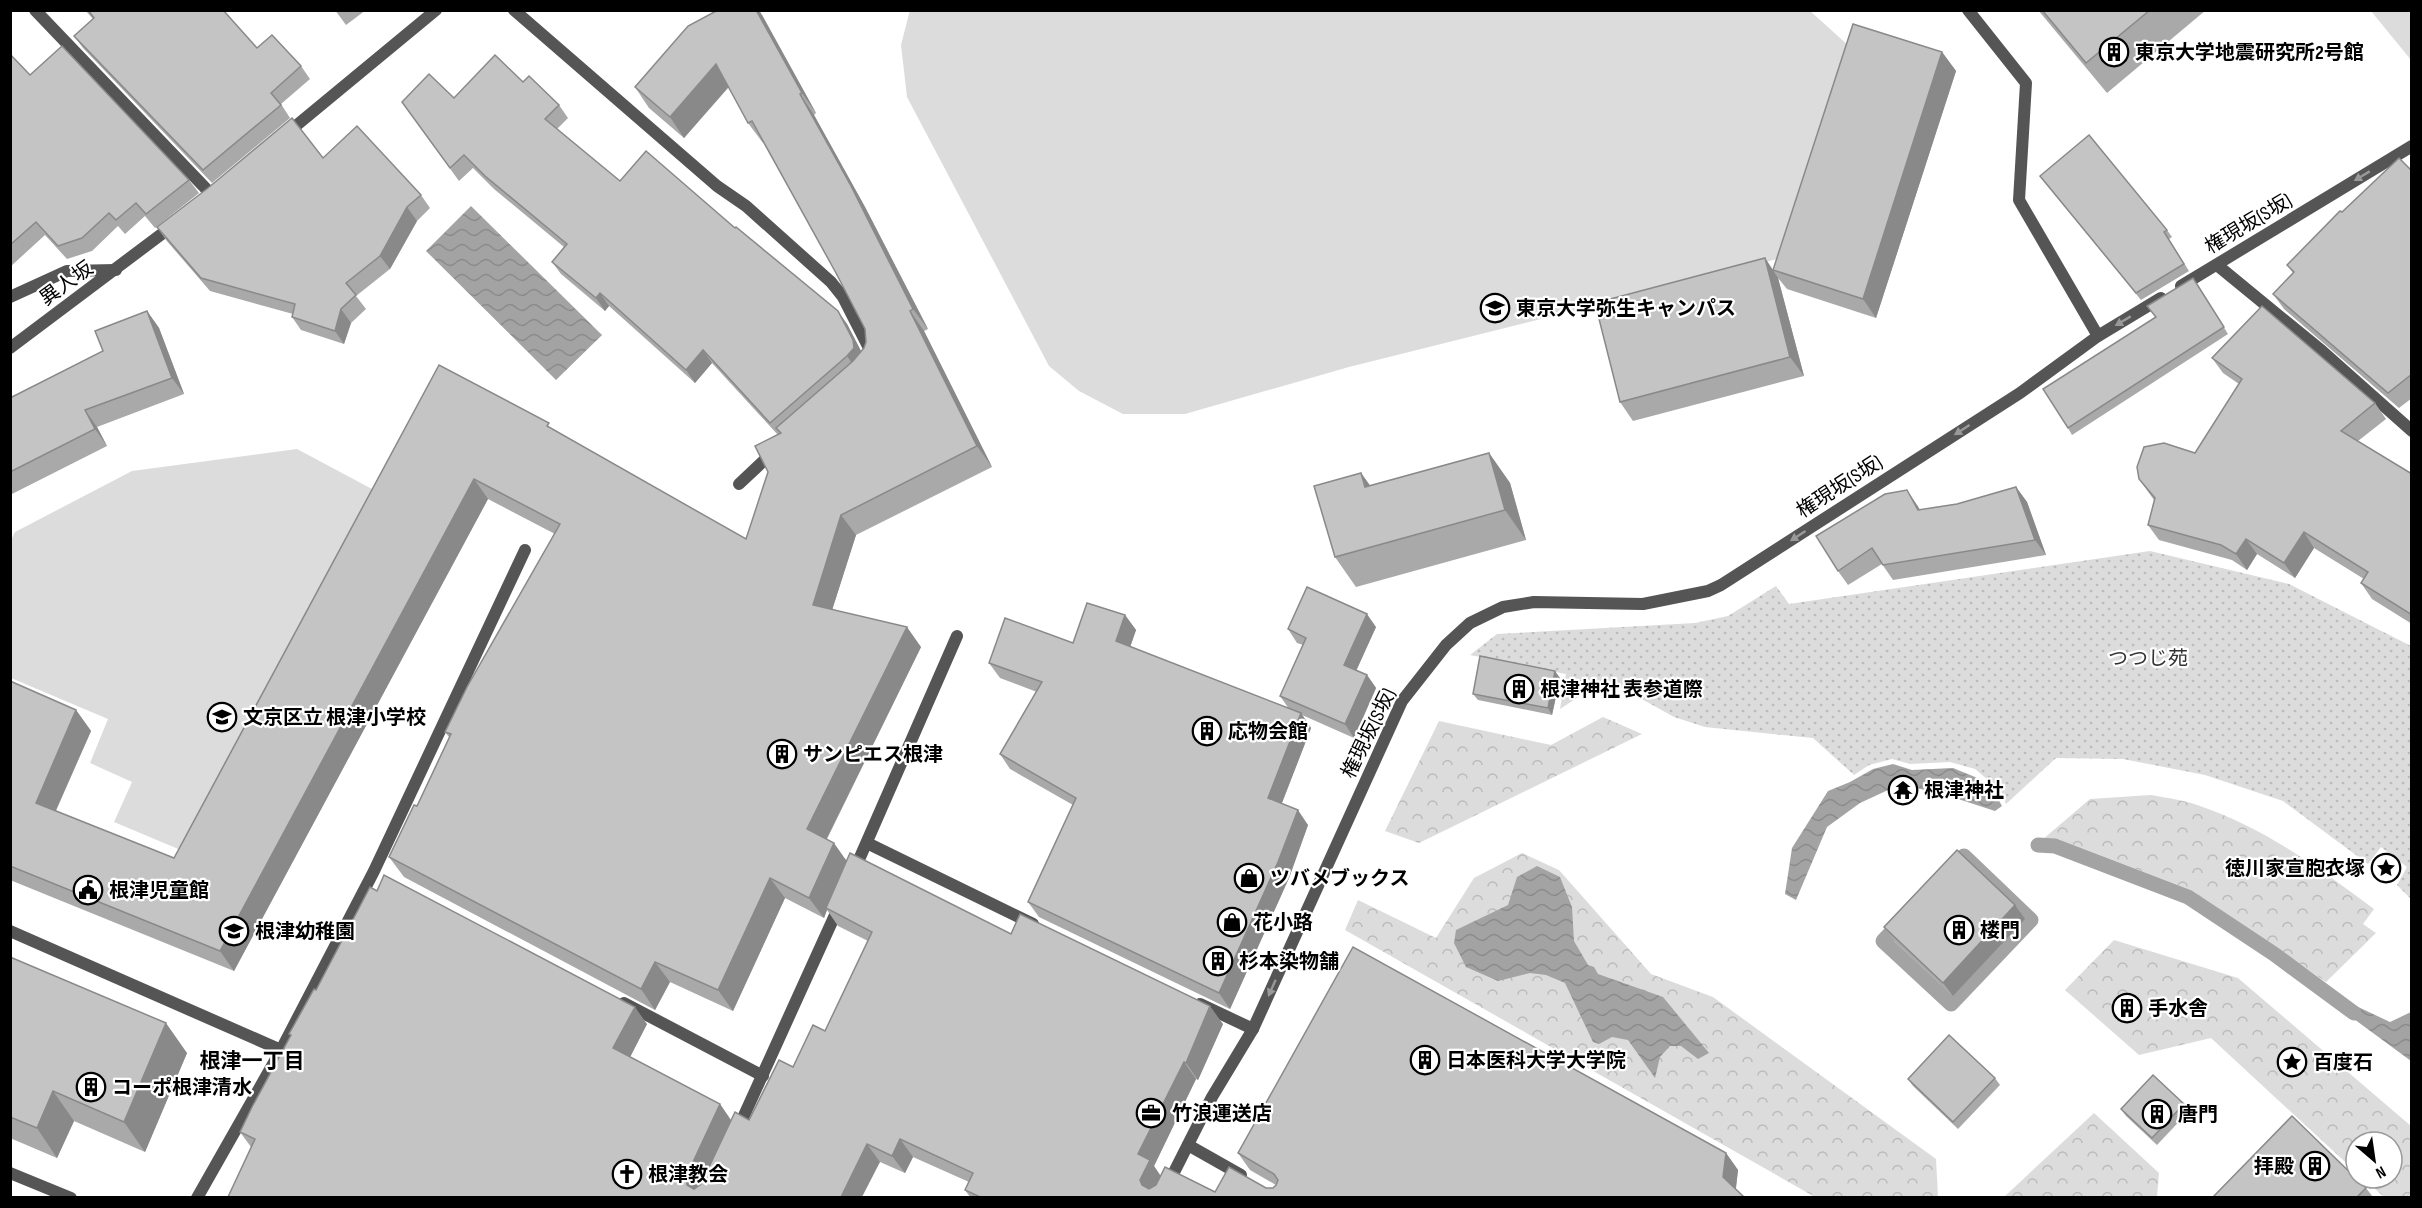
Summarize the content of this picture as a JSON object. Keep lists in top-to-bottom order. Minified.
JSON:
{"streets":{"street":["権現坂(S坂)","異人坂"]},"one_way":["権現坂(S坂)"],"districts":["根津一丁目"],"parks":["つつじ苑"],"places":{"building":["東京大学地震研究所2号館","根津神社 表参道際","応物会館","サンピエス根津","楼門","杉本染物舗","手水舎","日本医科大学大学院","コーポ根津清水","唐門","拝殿"],"school or university":["東京大学弥生キャンパス","文京区立 根津小学校","根津幼稚園"],"temple":["根津神社"],"place":["徳川家宣胞衣塚","百度石"],"shop":["ツバメブックス","花小路"],"public building":["根津児童館"],"office":["竹浪運送店"],"church":["根津教会"]},"north":"bottom right"}
